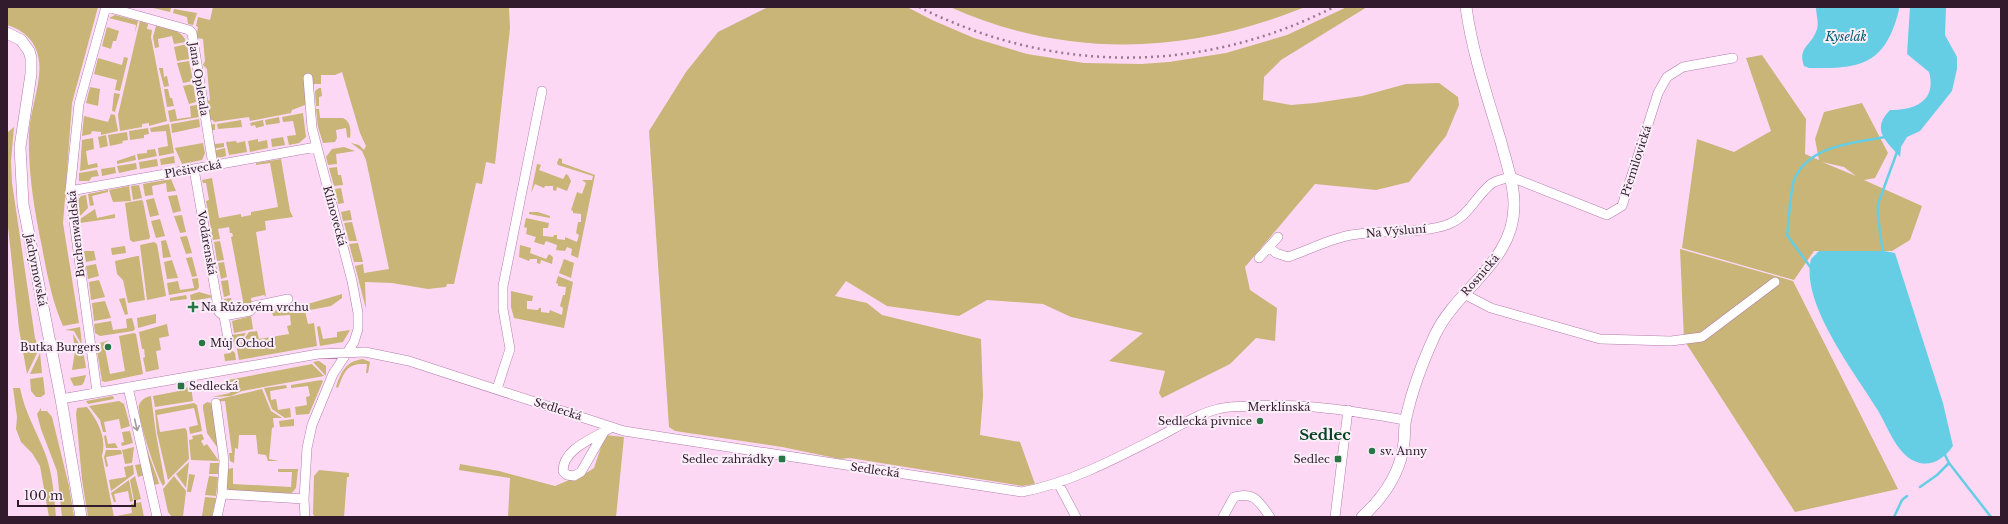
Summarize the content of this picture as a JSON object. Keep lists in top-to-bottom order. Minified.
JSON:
{"streets":{"street":["Jana Opletala","Přemilovická","Plešivecká","Klínovecká","Na Výsluní","Buchenwaldská","Vodárenská","Jáchymovská","Rosnická","Merklínská","Sedlecká"]},"crossings":[["Jana Opletala","Plešivecká"],["Jana Opletala","Buchenwaldská"],["Přemilovická","Na Výsluní"],["Přemilovická","Rosnická"],["Plešivecká","Klínovecká"],["Plešivecká","Buchenwaldská"],["Plešivecká","Vodárenská"],["Klínovecká","Sedlecká"],["Na Výsluní","Rosnická"],["Buchenwaldská","Sedlecká"],["Jáchymovská","Sedlecká"],["Rosnická","Merklínská"],["Merklínská","Sedlecká"]],"districts":["Sedlec"],"water":["Kyselák"],"places":{"health":["Na Růžovém vrchu"],"other":["Můj Ochod","Butka Burgers","Sedlecká pivnice","sv. Anny"],"transit":["Sedlecká","Sedlec zahrádky","Sedlec"]},"scale_bar":"100 m"}
